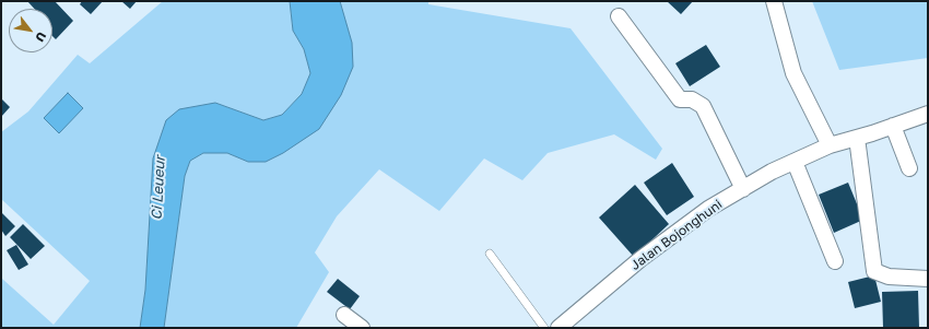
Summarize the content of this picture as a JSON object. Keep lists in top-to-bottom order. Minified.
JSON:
{"streets":{"street":["Jalan Bojonghuni"]},"water":["Ci Leueur"],"north":"bottom right"}
